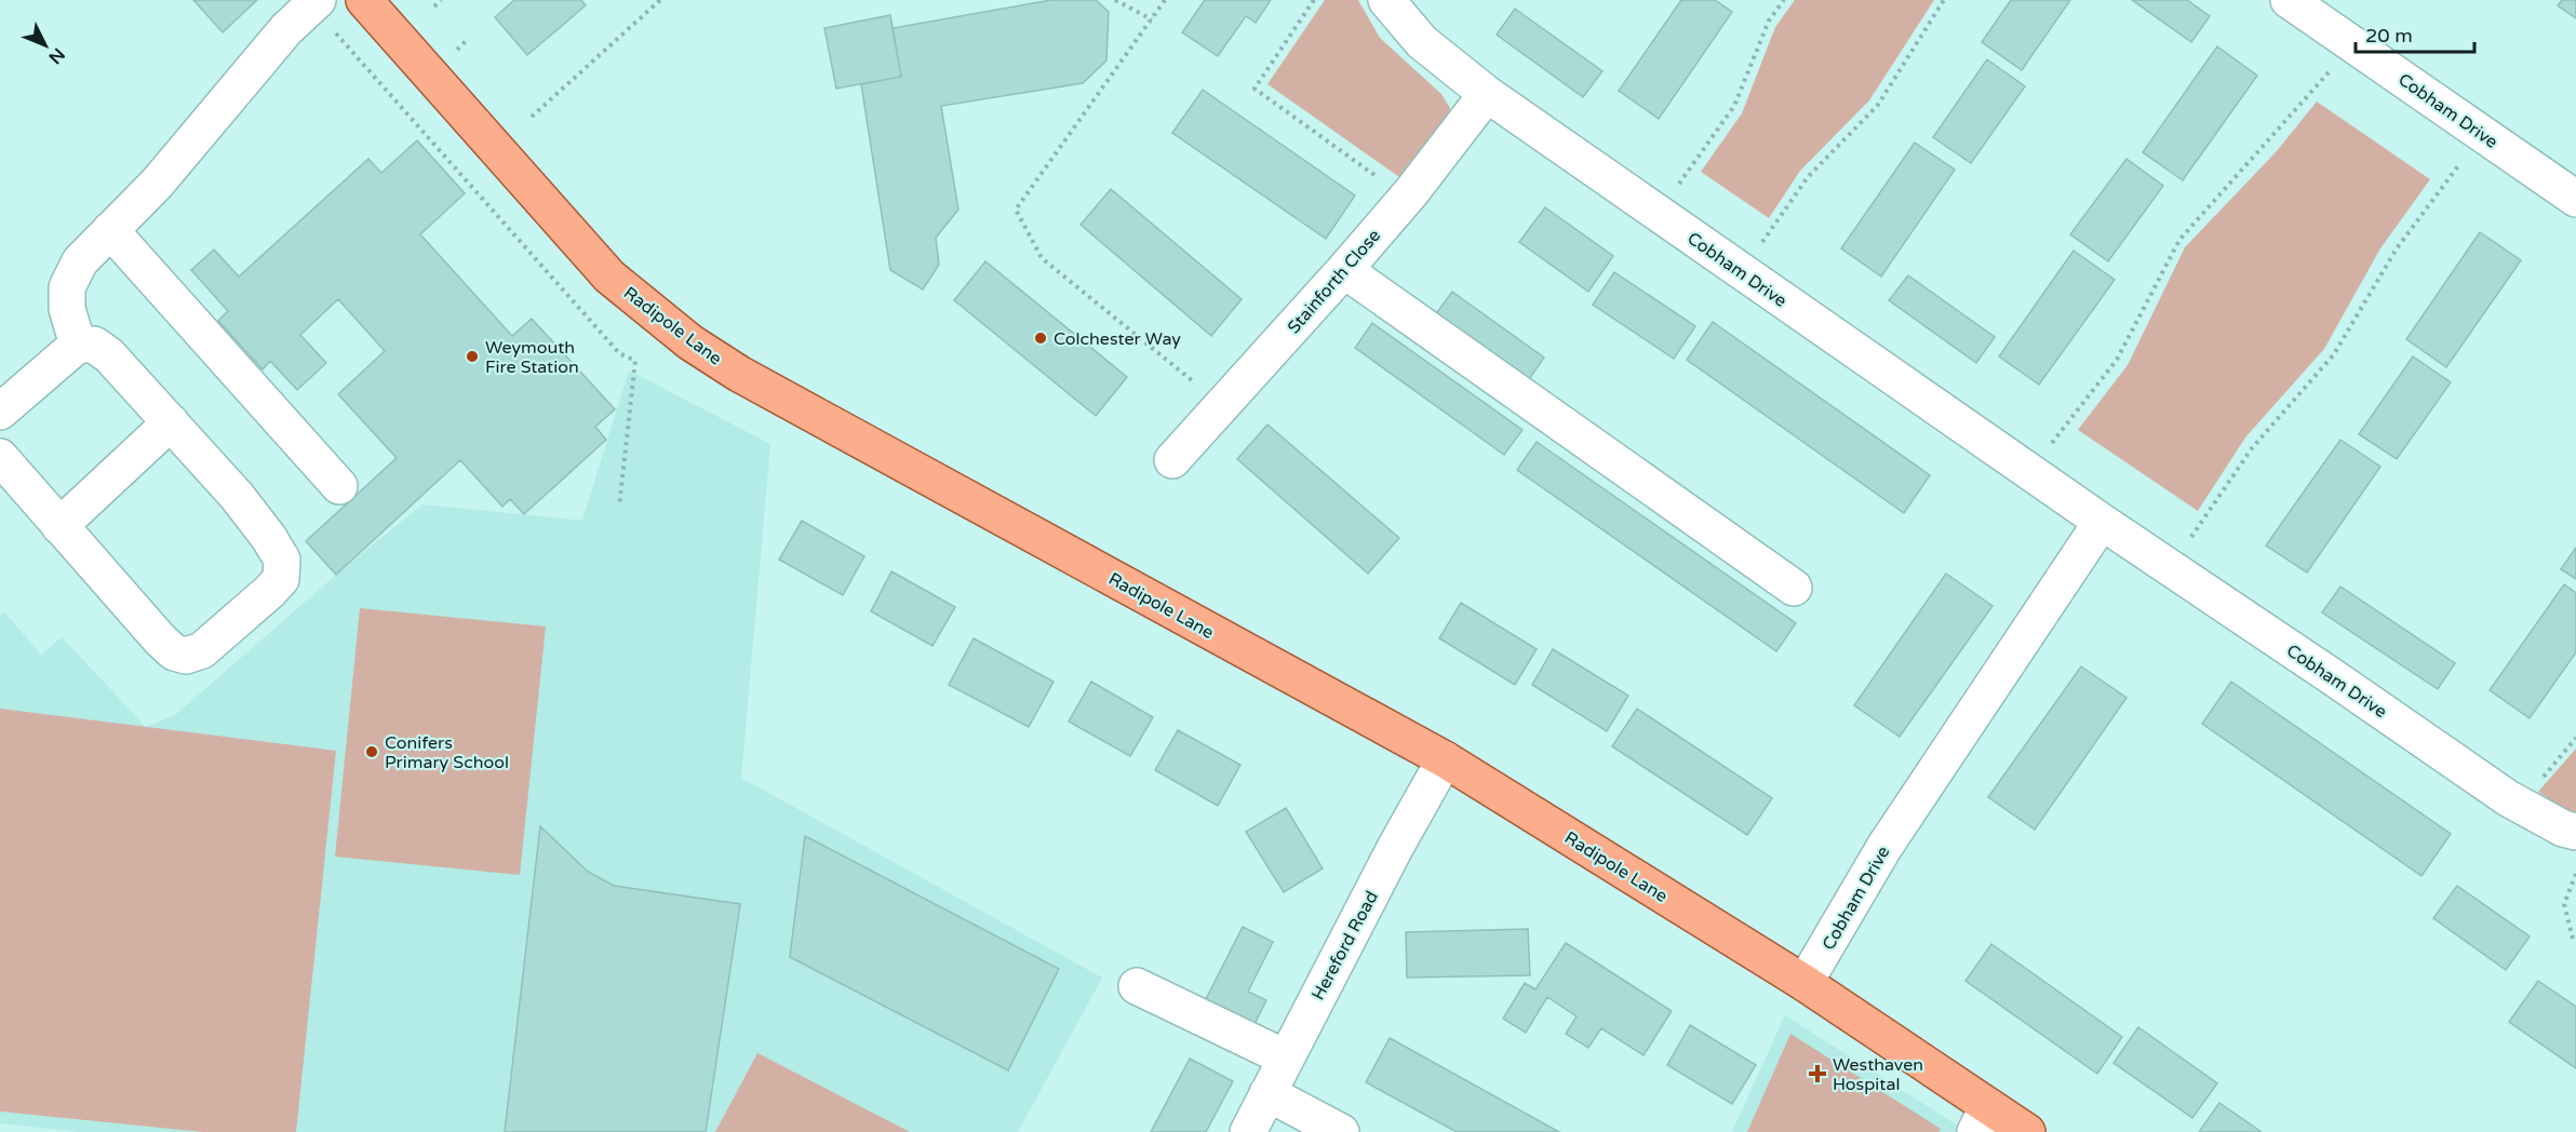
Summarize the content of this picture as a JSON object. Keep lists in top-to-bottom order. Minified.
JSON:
{"streets":{"main road":["Radipole Lane"],"street":["Cobham Drive","Stainforth Close","Hereford Road"]},"crossings":[["Cobham Drive","Stainforth Close"],["Cobham Drive","Radipole Lane"],["Radipole Lane","Hereford Road"]],"places":{"other":["Colchester Way","Weymouth Fire Station","Conifers Primary School"],"health":["Westhaven Hospital"]},"scale_bar":"20 m","north":"bottom right"}
